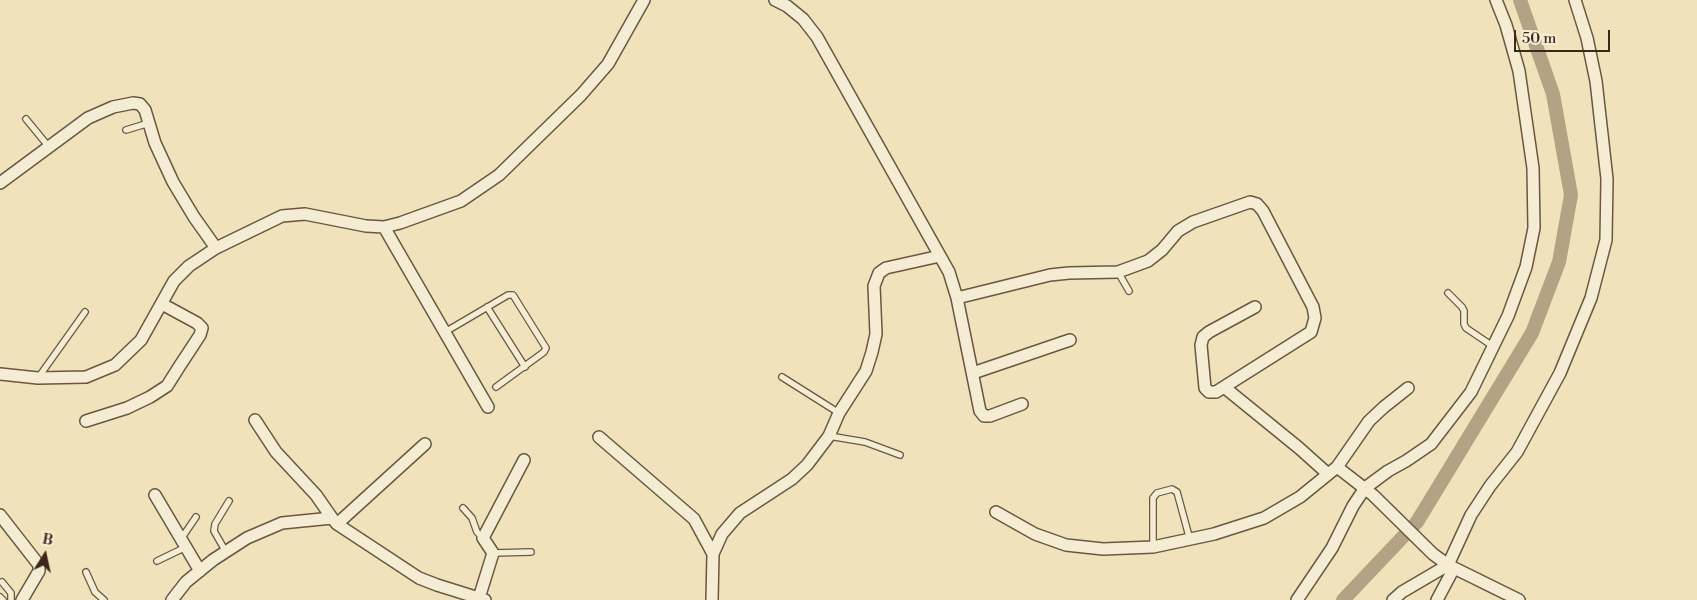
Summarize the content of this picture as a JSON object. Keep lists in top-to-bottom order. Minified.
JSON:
{"scale_bar":"50 m","north":"top"}
